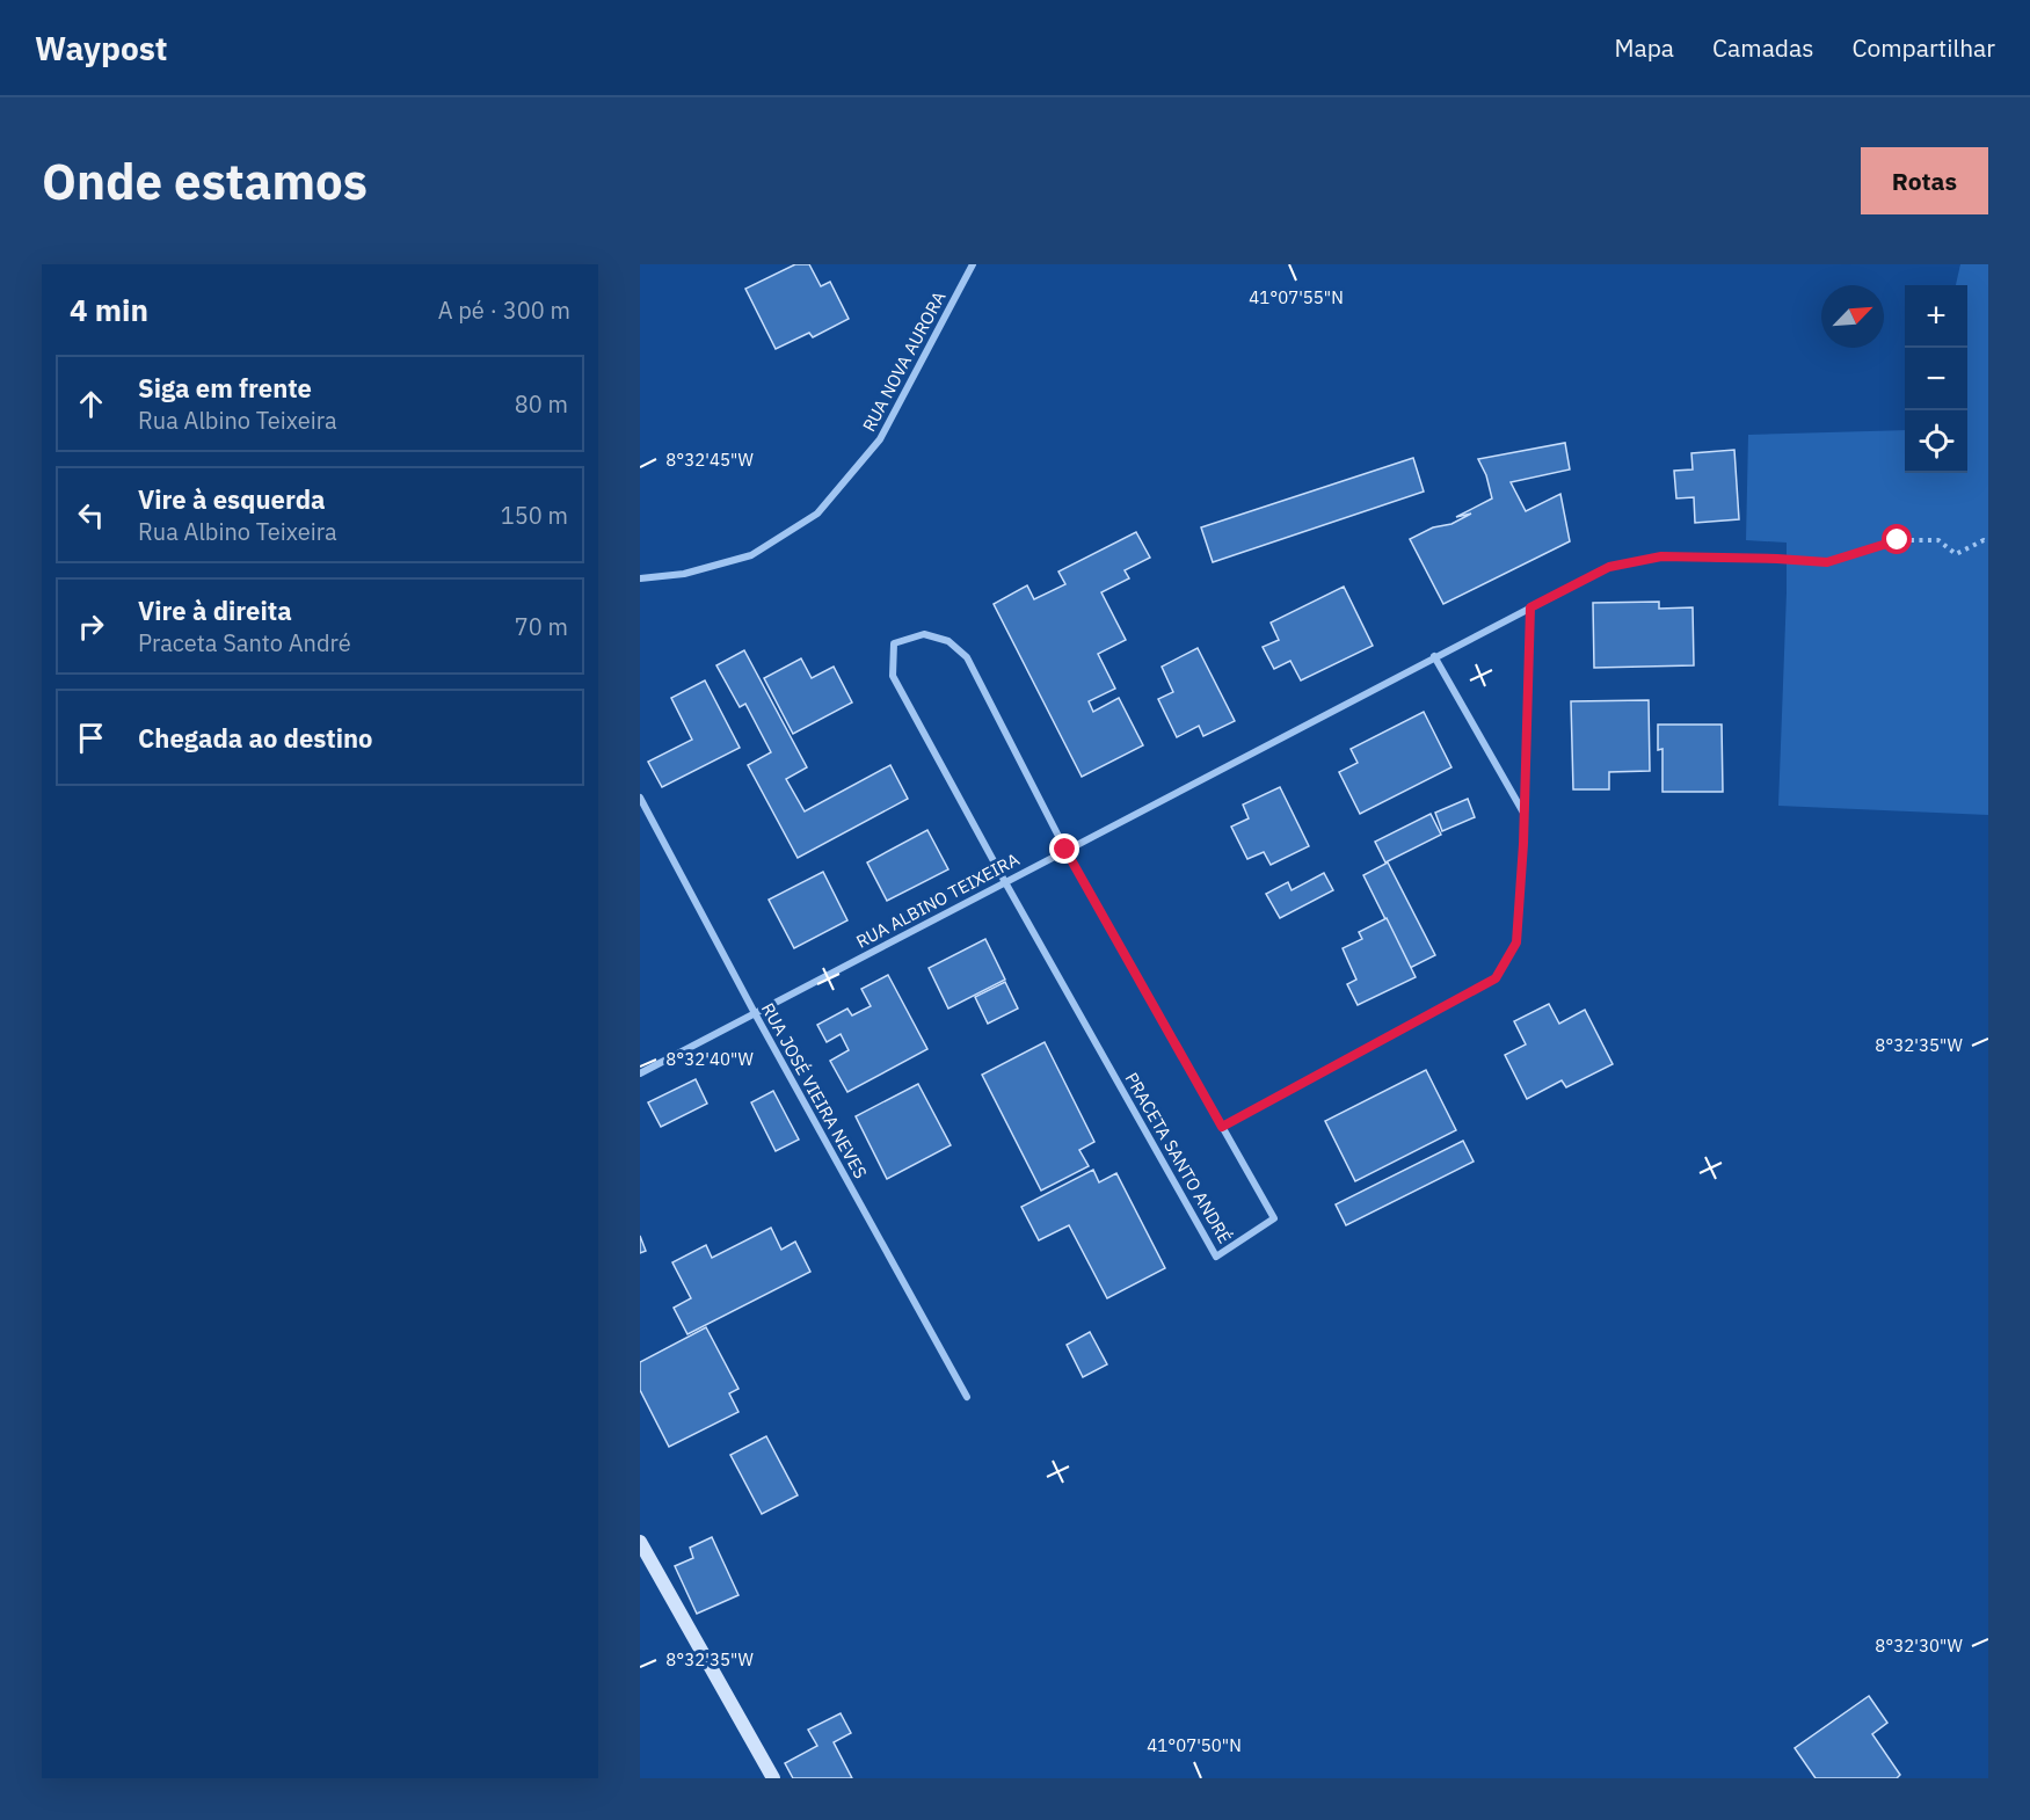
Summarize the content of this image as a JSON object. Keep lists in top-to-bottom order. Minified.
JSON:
{"streets":{"street":["RUA NOVA AURORA","RUA ALBINO TEIXEIRA","RUA JOSÉ VIEIRA NEVES","PRACETA SANTO ANDRÉ"]},"crossings":[["RUA ALBINO TEIXEIRA","RUA JOSÉ VIEIRA NEVES"],["RUA ALBINO TEIXEIRA","PRACETA SANTO ANDRÉ"]],"north":"top right","page":{"header":"Waypost","nav":["Mapa","Camadas","Compartilhar"],"buttons":"Rotas","title":"Onde estamos","heading":["4 min","A pé · 300 m"],"map_buttons":["+","−"],"list":[["Siga em frente","Rua Albino Teixeira","80 m"],["Vire à esquerda","Rua Albino Teixeira","150 m"],["Vire à direita","Praceta Santo André","70 m"],"Chegada ao destino"]},"coordinates":["41°07'55\"N","8°32'45\"W","8°32'35\"W","8°32'40\"W","8°32'30\"W","41°07'50\"N"]}
